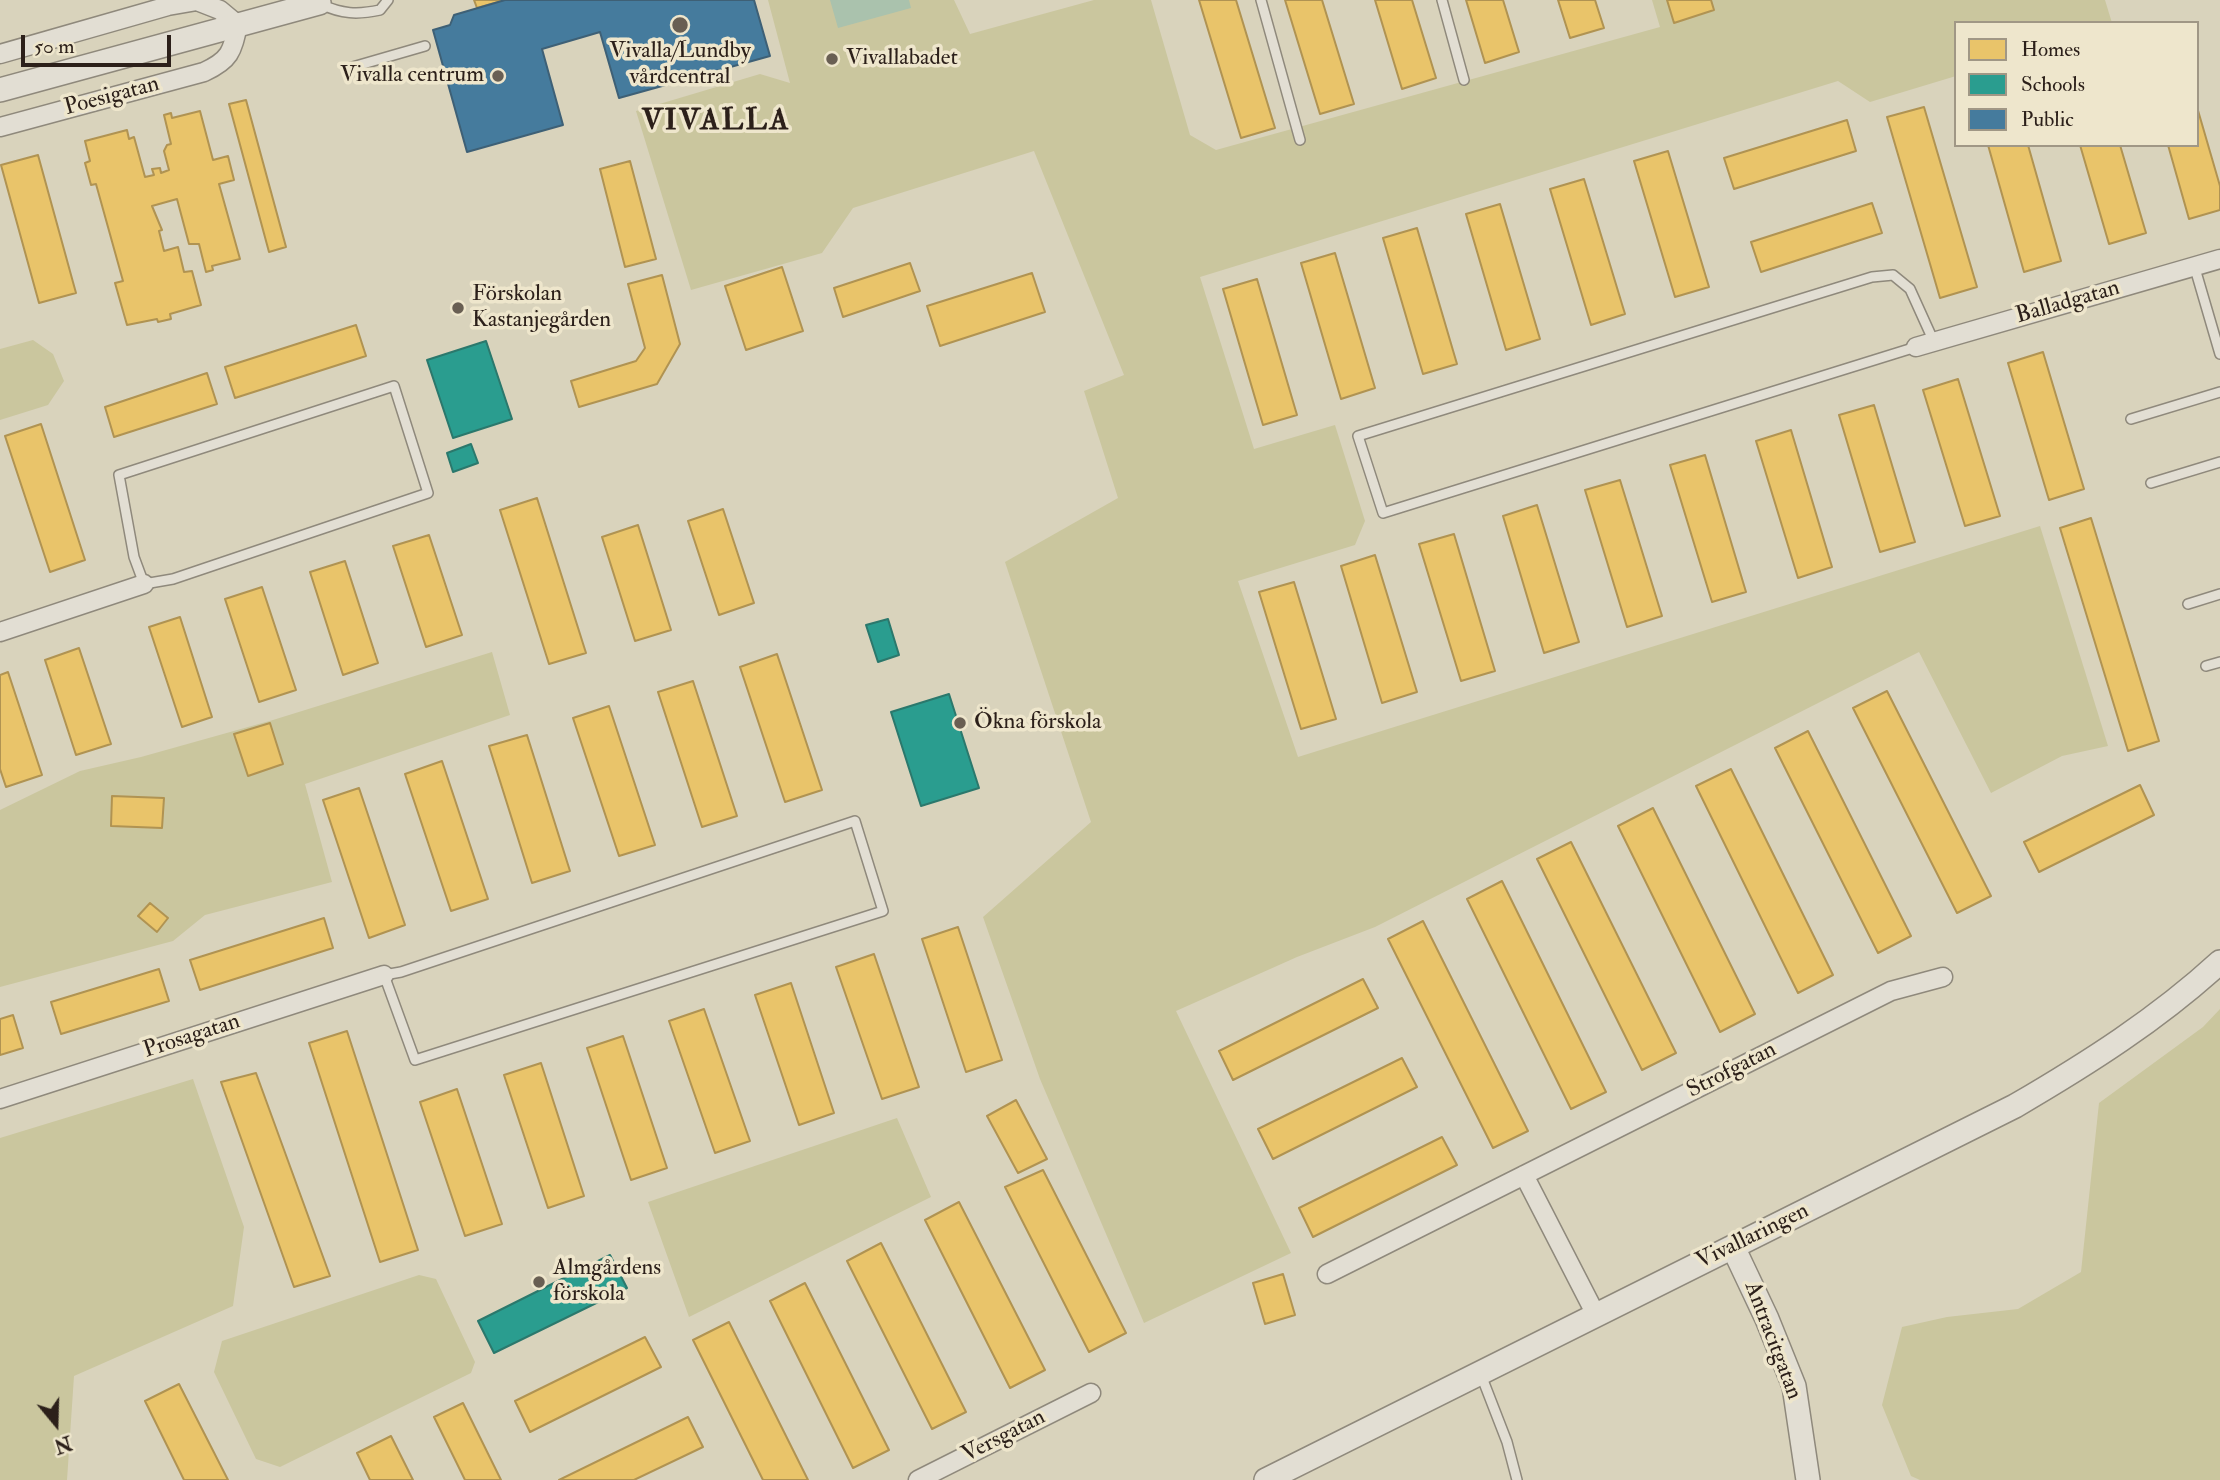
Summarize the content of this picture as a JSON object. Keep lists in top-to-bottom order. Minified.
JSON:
{"streets":{"street":["Poesigatan","Balladgatan","Prosagatan","Strofgatan","Vivallaringen","Antracitgatan","Versgatan"]},"crossings":[["Vivallaringen","Antracitgatan"]],"districts":["VIVALLA"],"places":["Vivalla/Lundby vårdcentral","Vivallabadet","Vivalla centrum","Förskolan Kastanjegården","Ökna förskola","Almgårdens förskola"],"legend":["Homes","Schools","Public"],"scale_bar":"50 m","north":"bottom"}
